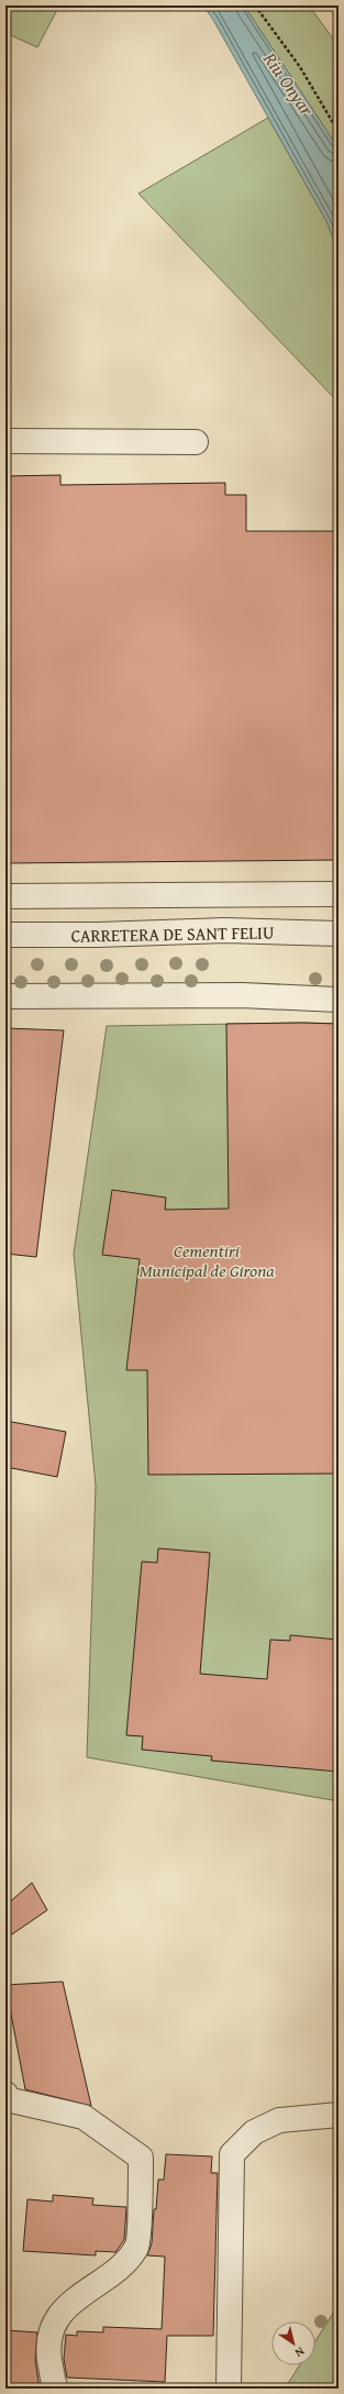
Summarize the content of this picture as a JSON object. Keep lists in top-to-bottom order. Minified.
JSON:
{"streets":{"street":["CARRETERA DE SANT FELIU"]},"water":["Riu Onyar"],"parks":["Cementiri Municipal de Girona"],"north":"bottom right"}
